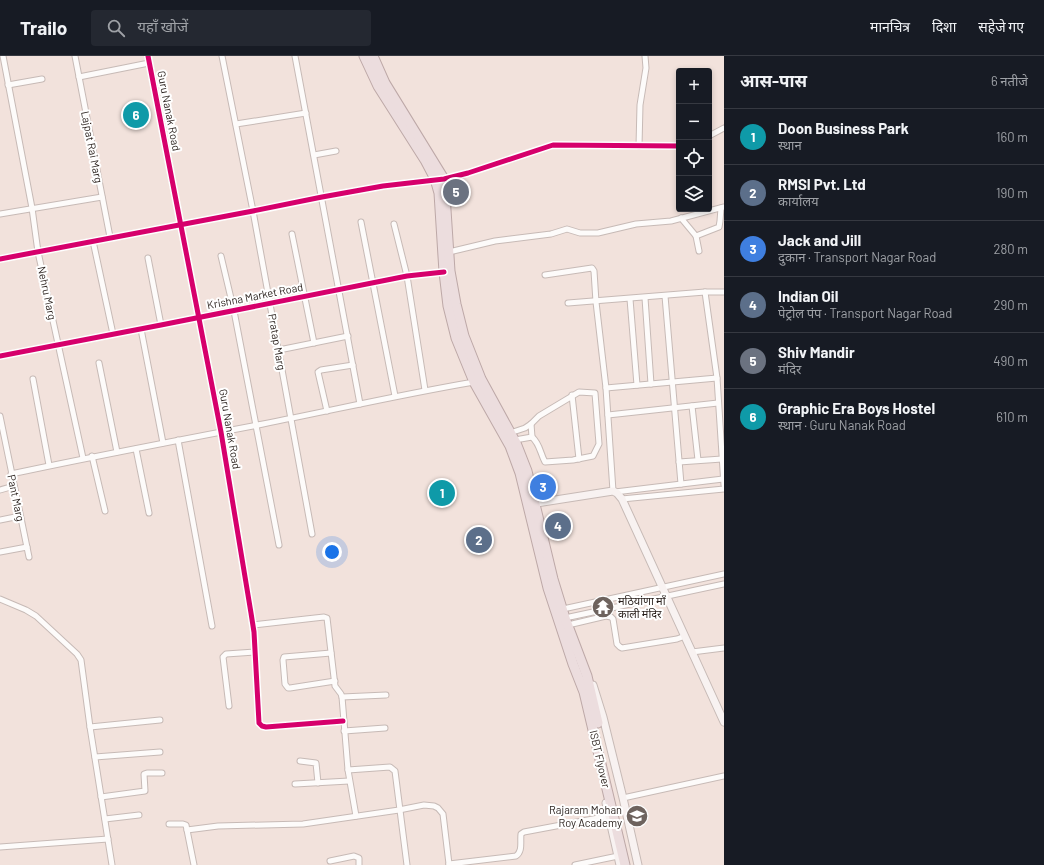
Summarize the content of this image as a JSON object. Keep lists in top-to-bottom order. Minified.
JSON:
{"streets":{"highway":["ISBT Flyover"],"street":["Guru Nanak Road","Lajpat Rai Marg","Nehru Marg","Krishna Market Road","Pratap Marg","Pant Marg"]},"crossings":[["Guru Nanak Road","Krishna Market Road"],["Nehru Marg","Krishna Market Road"],["Krishna Market Road","Pratap Marg"]],"places":{"temple":["मठियांणा माँ काली मंदिर"],"school or university":["Rajaram Mohan Roy Academy"]},"page":{"header":"Trailo","search":"यहाँ खोजें","nav":["मानचित्र","दिशा","सहेजे गए"],"heading":["आस-पास","6 नतीजे"],"map_buttons":["+","−"],"pins":["6","5","3","1","4","2"],"list":[{"mark":"1","name":"Doon Business Park","note":"स्थान","value":"160 m"},{"mark":"2","name":"RMSI Pvt. Ltd","note":"कार्यालय","value":"190 m"},{"mark":"3","name":"Jack and Jill","note":"दुकान · Transport Nagar Road","value":"280 m"},{"mark":"4","name":"Indian Oil","note":"पेट्रोल पंप · Transport Nagar Road","value":"290 m"},{"mark":"5","name":"Shiv Mandir","note":"मंदिर","value":"490 m"},{"mark":"6","name":"Graphic Era Boys Hostel","note":"स्थान · Guru Nanak Road","value":"610 m"}]}}
